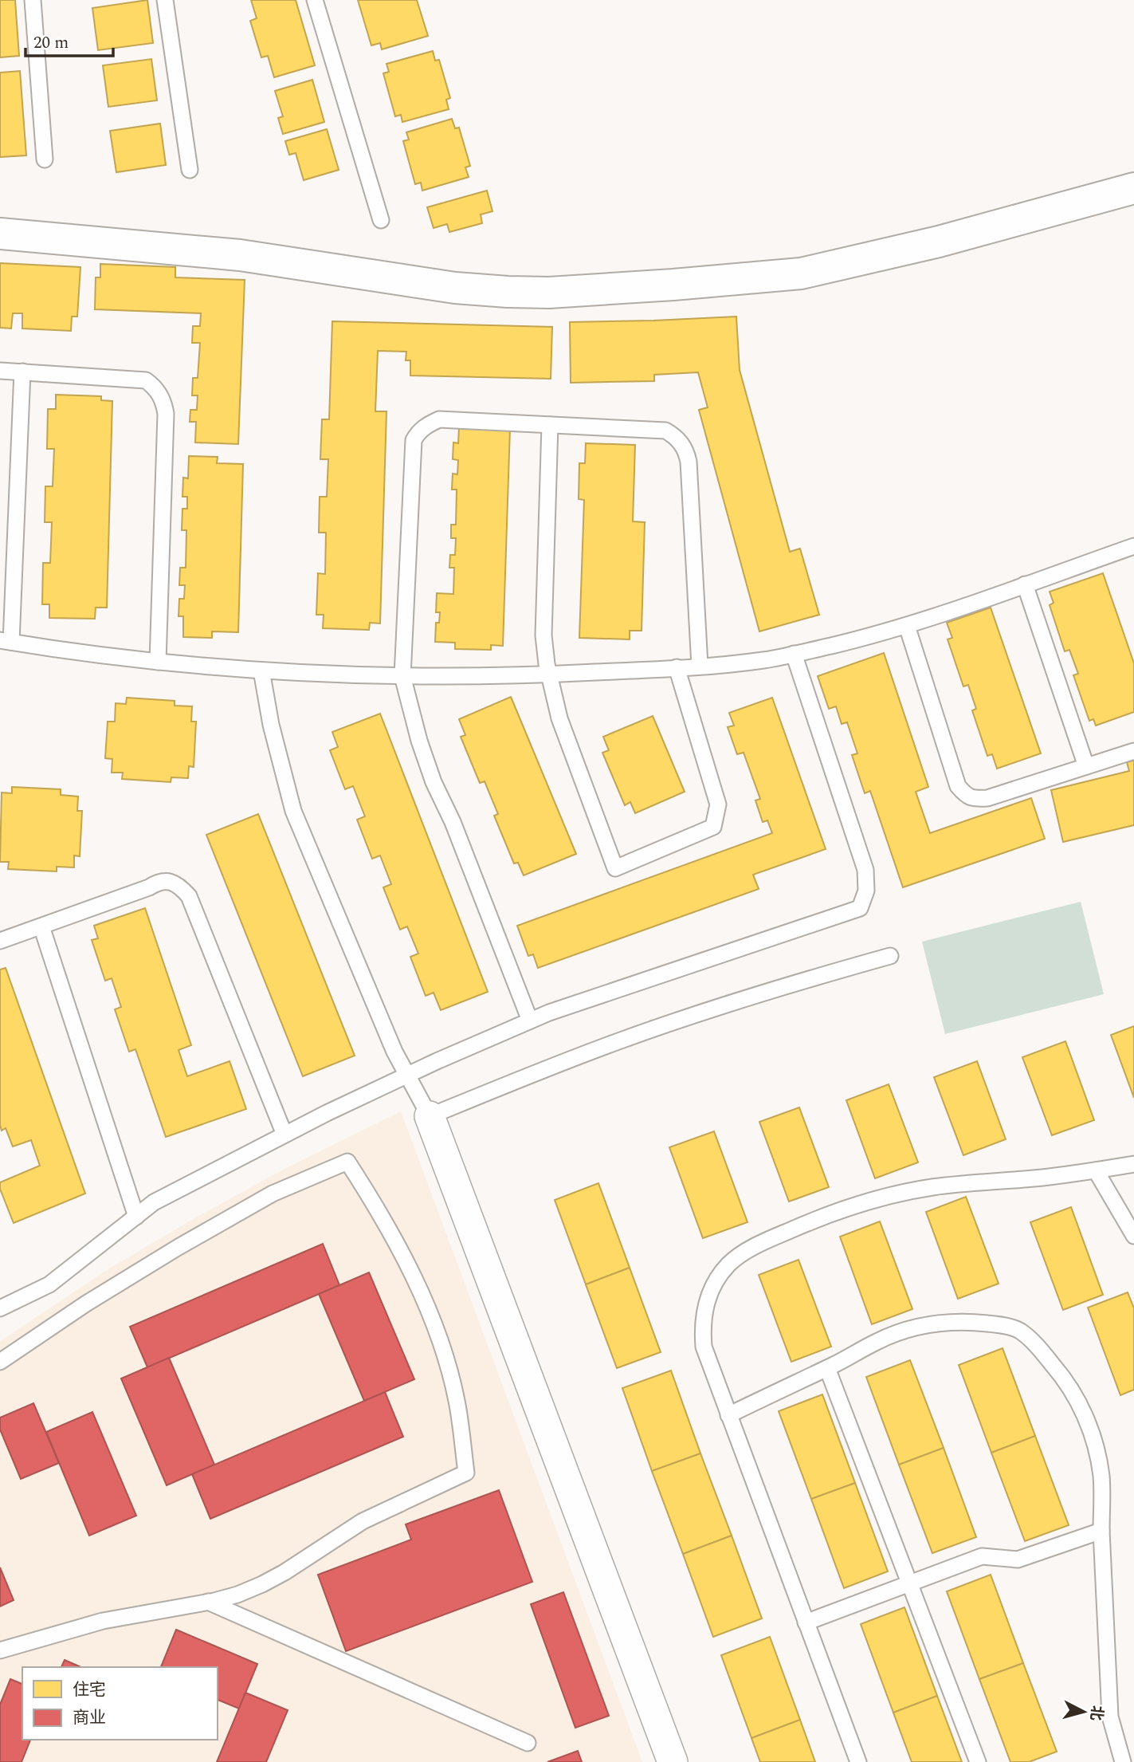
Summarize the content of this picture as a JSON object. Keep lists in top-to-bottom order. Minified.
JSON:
{"legend":["住宅","商业"],"scale_bar":"20 m","north":"right"}
